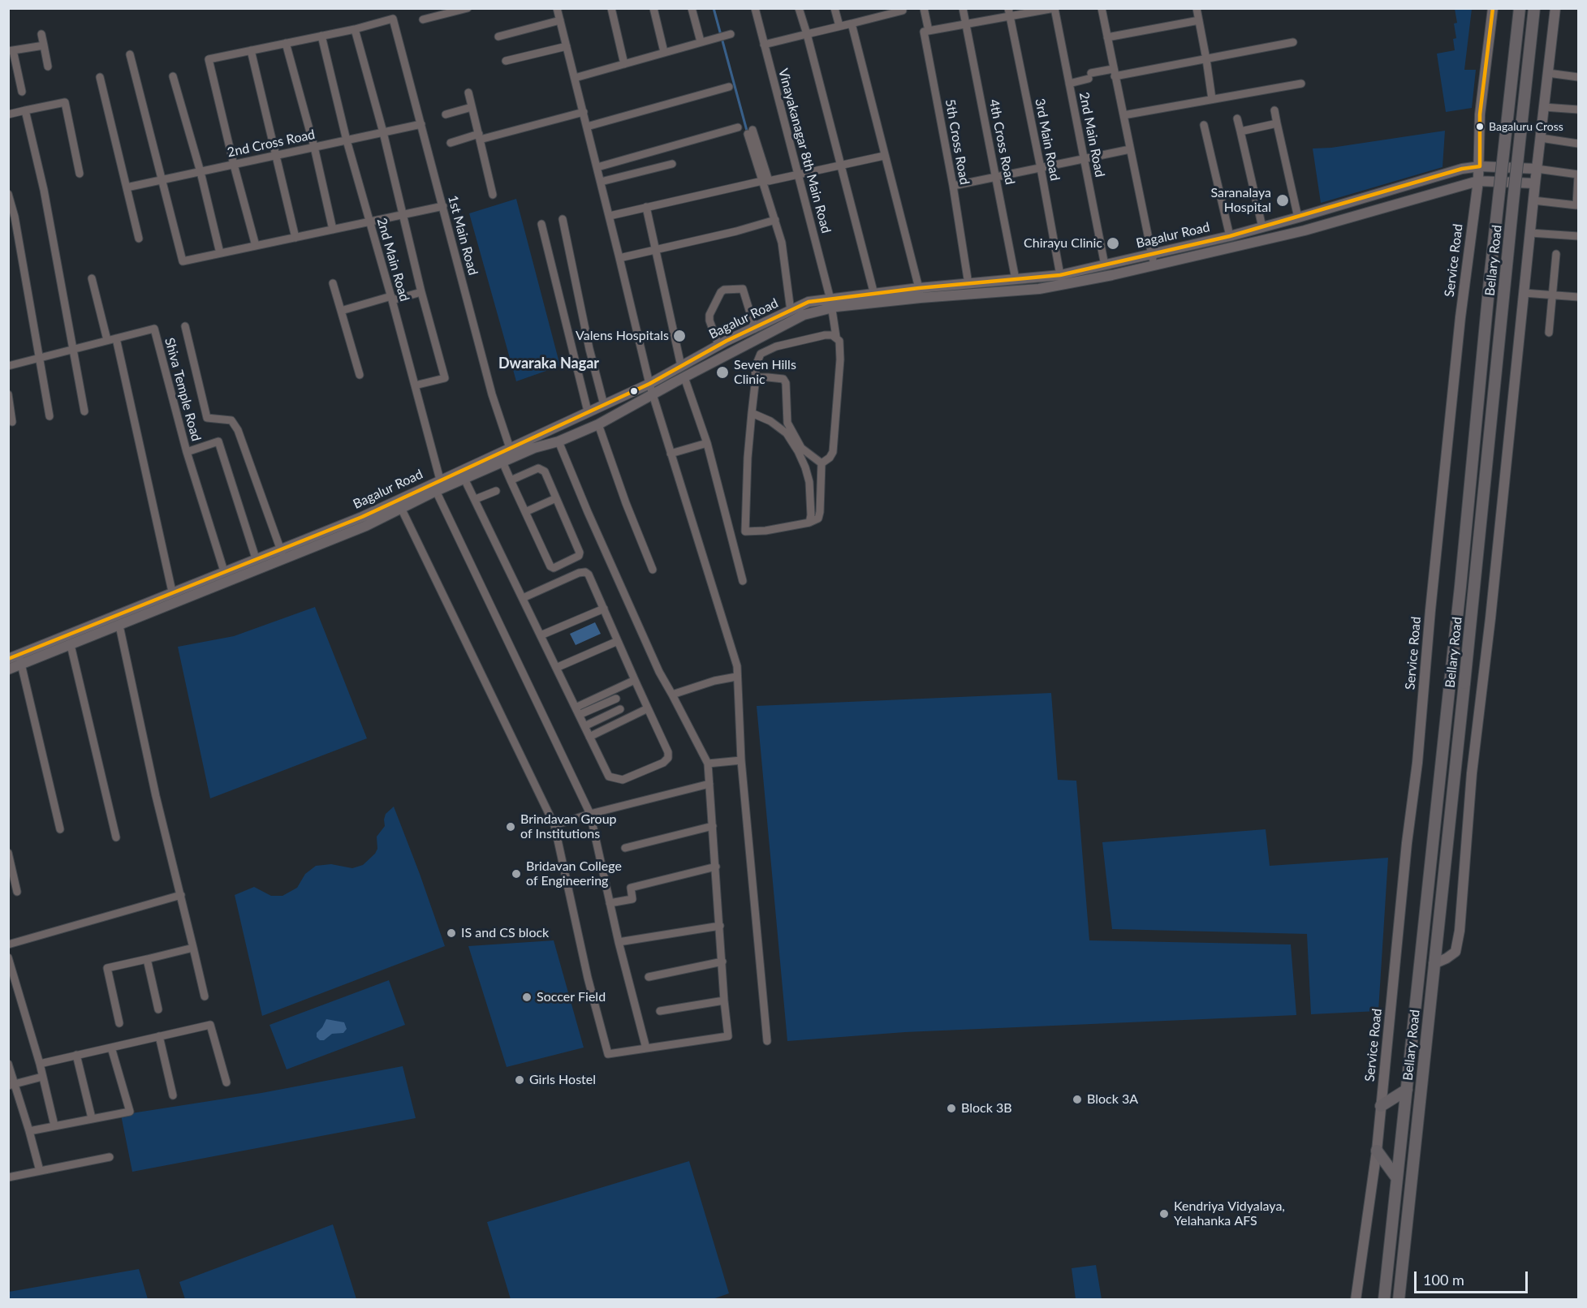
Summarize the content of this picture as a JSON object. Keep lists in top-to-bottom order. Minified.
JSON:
{"streets":{"highway":["Bellary Road"],"main road":["Bagalur Road","Service Road"],"street":["2nd Main Road","3rd Main Road","5th Cross Road","4th Cross Road","2nd Cross Road","Vinayakanagar 8th Main Road","1st Main Road","Shiva Temple Road"]},"crossings":[["2nd Main Road","2nd Cross Road"],["2nd Main Road","Bagalur Road"],["3rd Main Road","Bagalur Road"],["5th Cross Road","Bagalur Road"],["4th Cross Road","Bagalur Road"],["2nd Cross Road","1st Main Road"],["Vinayakanagar 8th Main Road","Bagalur Road"],["1st Main Road","Bagalur Road"],["Bagalur Road","Service Road"],["Bagalur Road","Shiva Temple Road"]],"districts":["Dwaraka Nagar"],"places":["Bagaluru Cross","Saranalaya Hospital","Chirayu Clinic","Valens Hospitals","Seven Hills Clinic","Brindavan Group of Institutions","Bridavan College of Engineering","IS and CS block","Soccer Field","Girls Hostel","Block 3A","Block 3B","Kendriya Vidyalaya, Yelahanka AFS"],"scale_bar":"100 m"}
